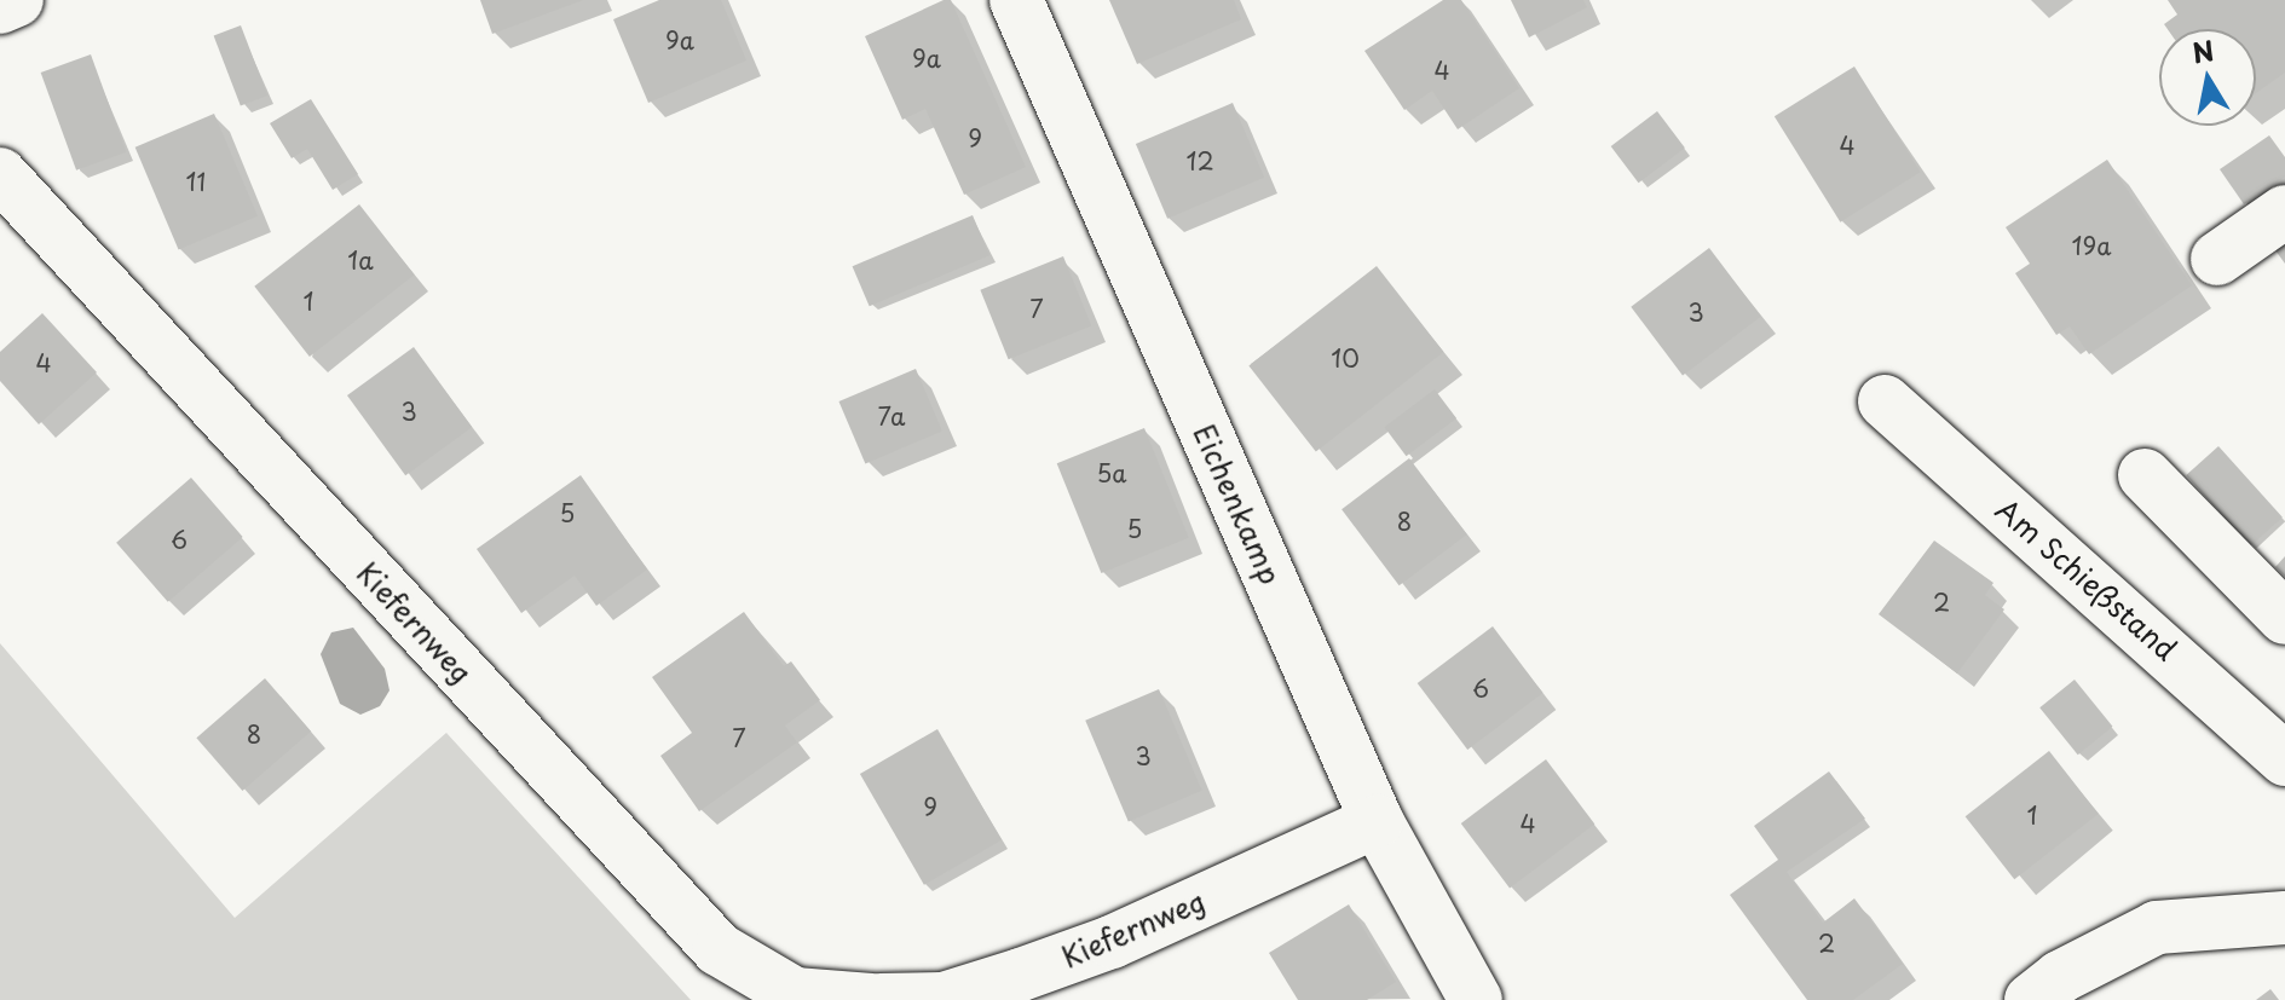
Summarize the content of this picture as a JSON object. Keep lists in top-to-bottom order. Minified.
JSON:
{"streets":{"street":["Eichenkamp","Am Schießstand","Kiefernweg"]},"crossings":[["Eichenkamp","Kiefernweg"]],"house_numbers":["9a","9a","4","9","4","12","11","19a","1a","1","7","3","10","4","3","7a","5a","5","8","5","6","2","6","8","7","3","9","1","4","2"],"north":"top"}
